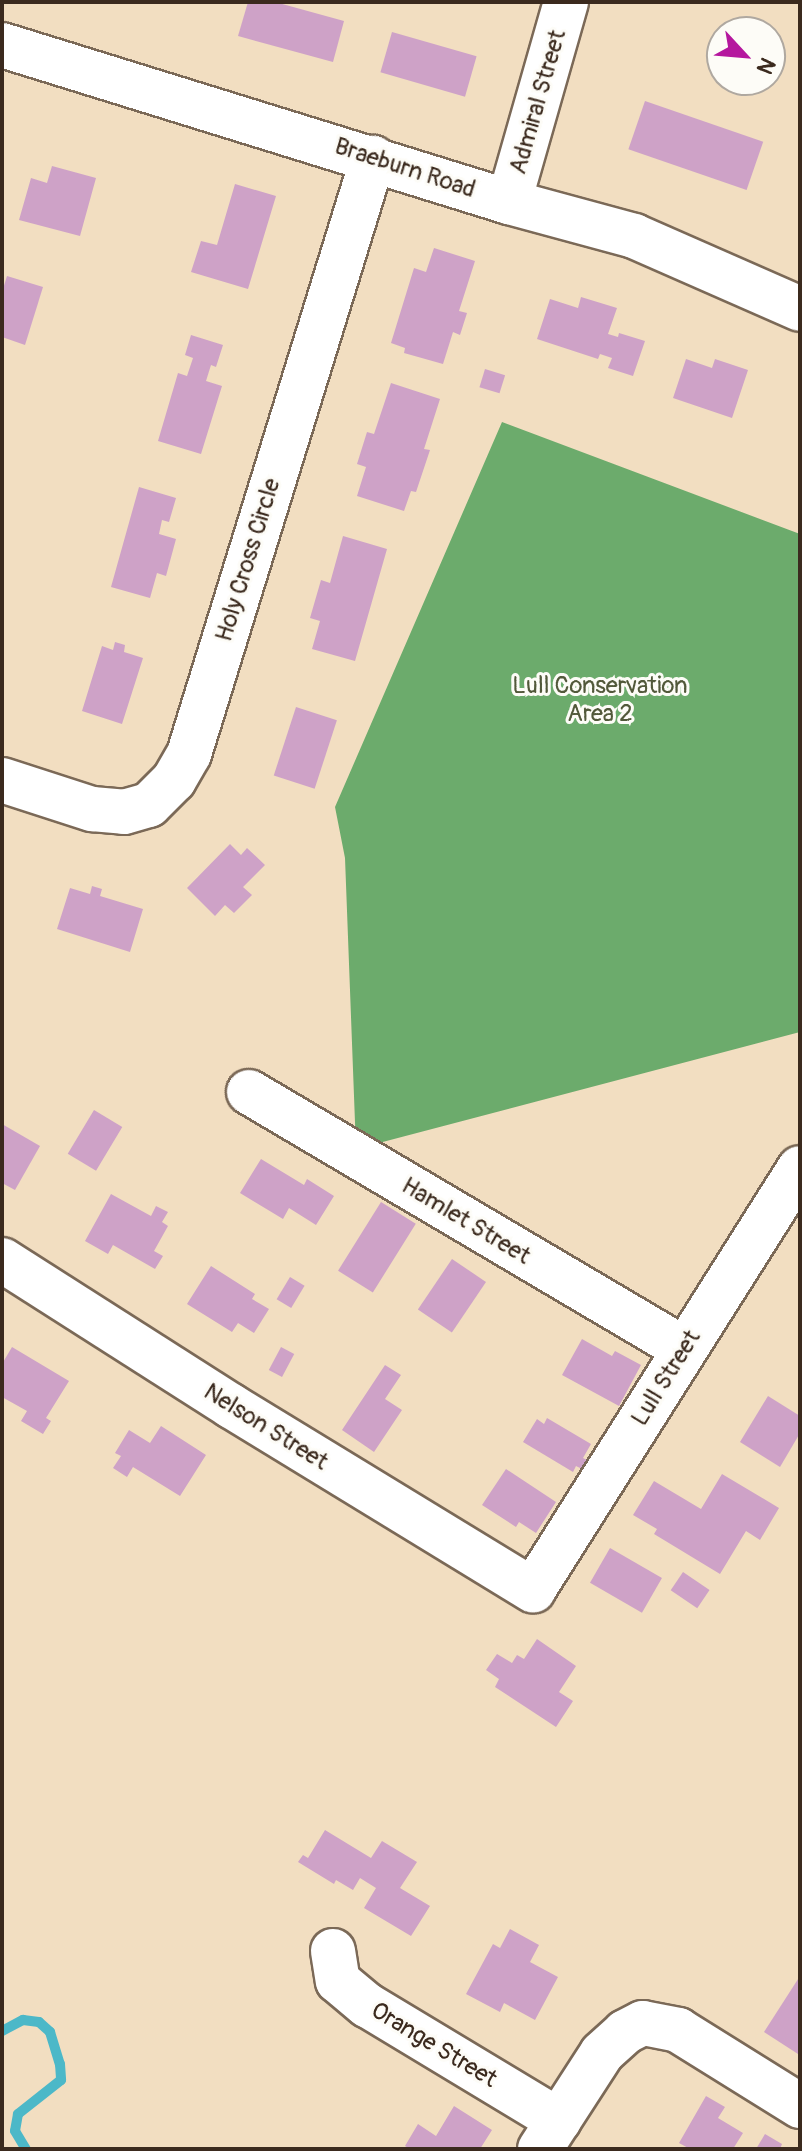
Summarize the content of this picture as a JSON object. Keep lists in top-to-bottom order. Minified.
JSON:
{"streets":{"street":["Admiral Street","Braeburn Road","Holy Cross Circle","Hamlet Street","Lull Street","Nelson Street","Orange Street"]},"crossings":[["Admiral Street","Braeburn Road"],["Braeburn Road","Holy Cross Circle"],["Hamlet Street","Lull Street"],["Lull Street","Nelson Street"]],"parks":["Lull Conservation Area 2"],"north":"bottom right"}
